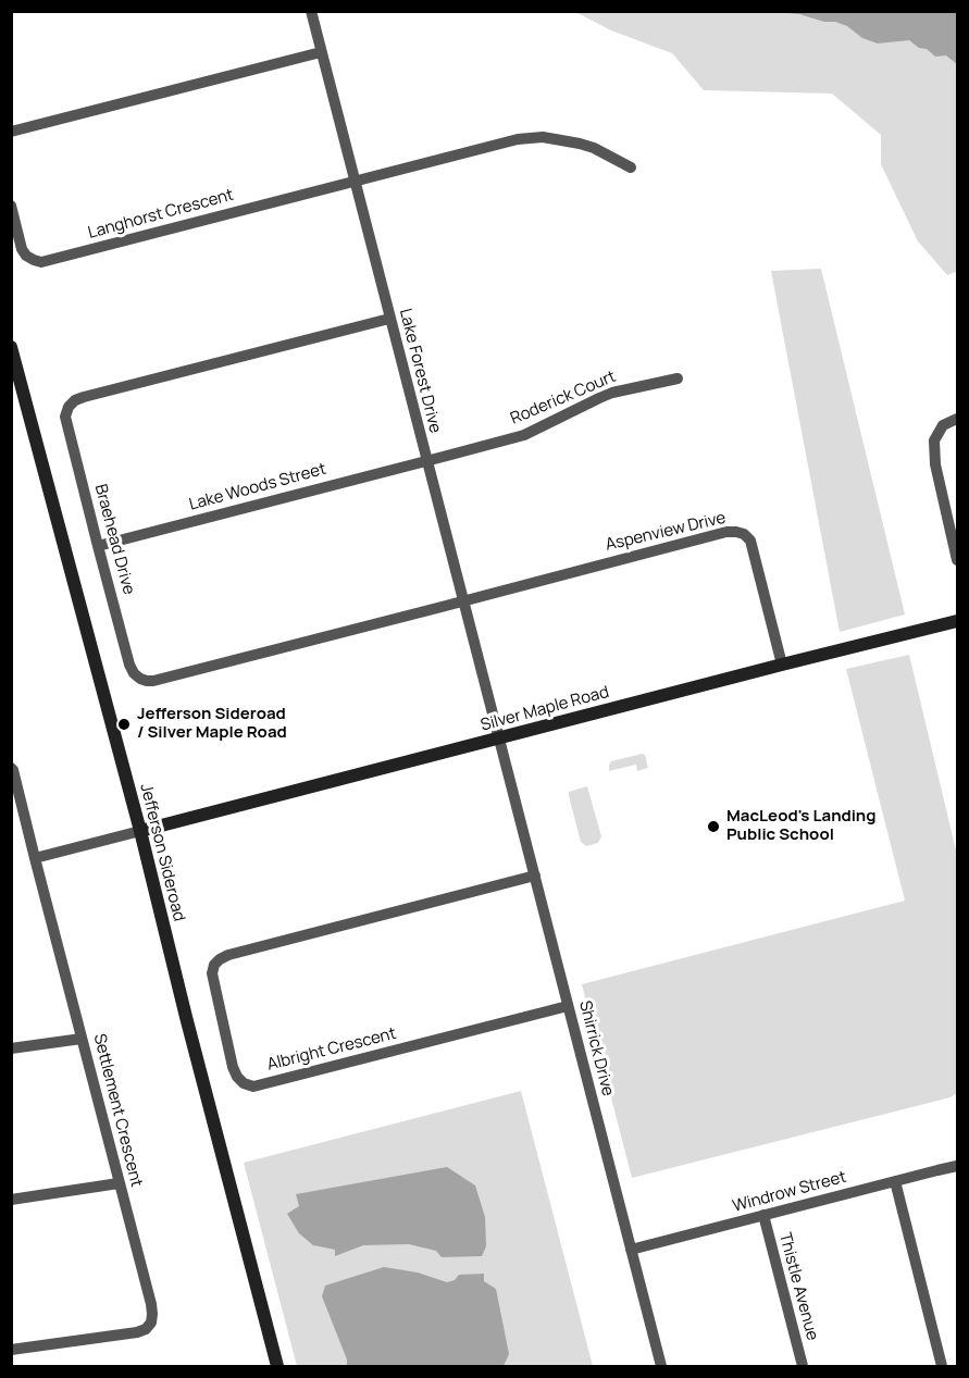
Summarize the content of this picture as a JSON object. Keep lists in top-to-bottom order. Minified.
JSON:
{"streets":{"street":["Langhorst Crescent","Lake Forest Drive","Roderick Court","Lake Woods Street","Aspenview Drive","Braehead Drive","Silver Maple Road","Jefferson Sideroad","Shirrick Drive","Albright Crescent","Settlement Crescent","Windrow Street","Thistle Avenue"]},"crossings":[["Langhorst Crescent","Lake Forest Drive"],["Lake Forest Drive","Roderick Court"],["Lake Forest Drive","Lake Woods Street"],["Lake Forest Drive","Aspenview Drive"],["Lake Forest Drive","Braehead Drive"],["Lake Forest Drive","Silver Maple Road"],["Lake Forest Drive","Shirrick Drive"],["Roderick Court","Lake Woods Street"],["Lake Woods Street","Braehead Drive"],["Aspenview Drive","Braehead Drive"],["Aspenview Drive","Silver Maple Road"],["Silver Maple Road","Jefferson Sideroad"],["Silver Maple Road","Shirrick Drive"],["Shirrick Drive","Albright Crescent"],["Shirrick Drive","Windrow Street"],["Windrow Street","Thistle Avenue"]],"places":["Jefferson Sideroad / Silver Maple Road","MacLeod's Landing Public School"]}
